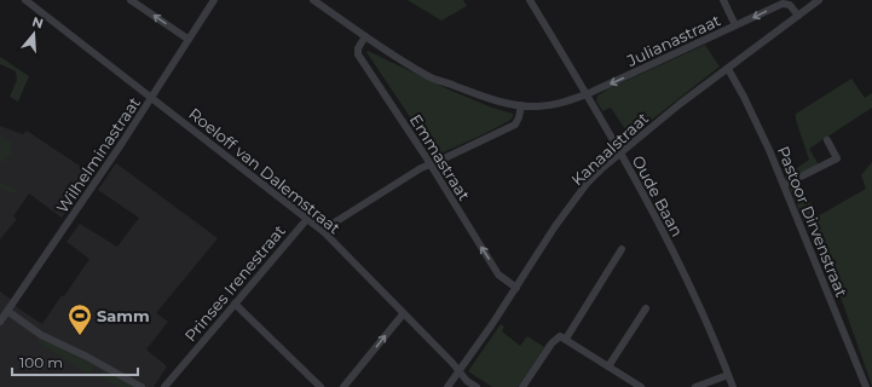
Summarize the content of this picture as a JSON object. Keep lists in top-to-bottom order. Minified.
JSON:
{"streets":{"street":["Julianastraat","Kanaalstraat","Wilhelminastraat","Emmastraat","Roeloff van Dalemstraat","Oude Baan","Pastoor Dirvenstraat","Prinses Irenestraat"]},"crossings":[["Julianastraat","Kanaalstraat"],["Julianastraat","Oude Baan"],["Kanaalstraat","Emmastraat"],["Kanaalstraat","Roeloff van Dalemstraat"],["Kanaalstraat","Oude Baan"],["Kanaalstraat","Pastoor Dirvenstraat"],["Wilhelminastraat","Roeloff van Dalemstraat"],["Roeloff van Dalemstraat","Prinses Irenestraat"]],"one_way":["Julianastraat","Emmastraat"],"places":{"sports":["Samm"]},"scale_bar":"100 m","north":"top"}
